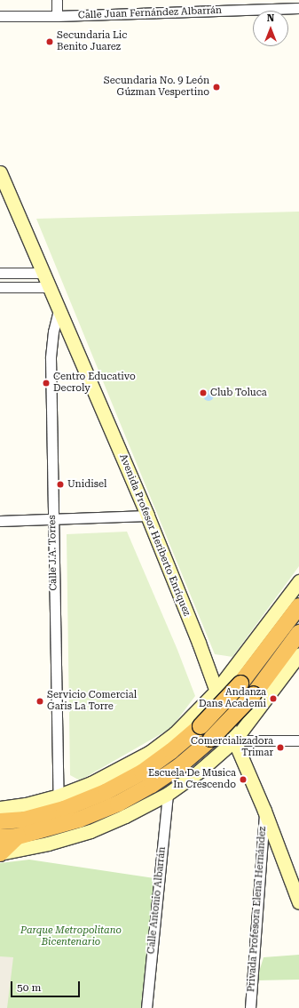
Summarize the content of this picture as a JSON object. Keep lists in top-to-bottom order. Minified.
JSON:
{"streets":{"main road":["Avenida Profesor Heriberto Enríquez"],"street":["Calle Juan Fernández Albarrán","Calle J.A. Torres","Calle Antonio Albarrán","Privada Profesora Elena Hernández"]},"crossings":[["Avenida Profesor Heriberto Enríquez","Calle J.A. Torres"],["Avenida Profesor Heriberto Enríquez","Privada Profesora Elena Hernández"]],"parks":["Parque Metropolitano Bicentenario"],"places":["Secundaria Lic Benito Juarez","Secundaria No. 9 León Gúzman Vespertino","Centro Educativo Decroly","Club Toluca","Unidisel","Andanza Dans Academi","Servicio Comercial Garis La Torre","Comercializadora Trimar","Escuela De Musica In Crescendo"],"scale_bar":"50 m","north":"top"}
